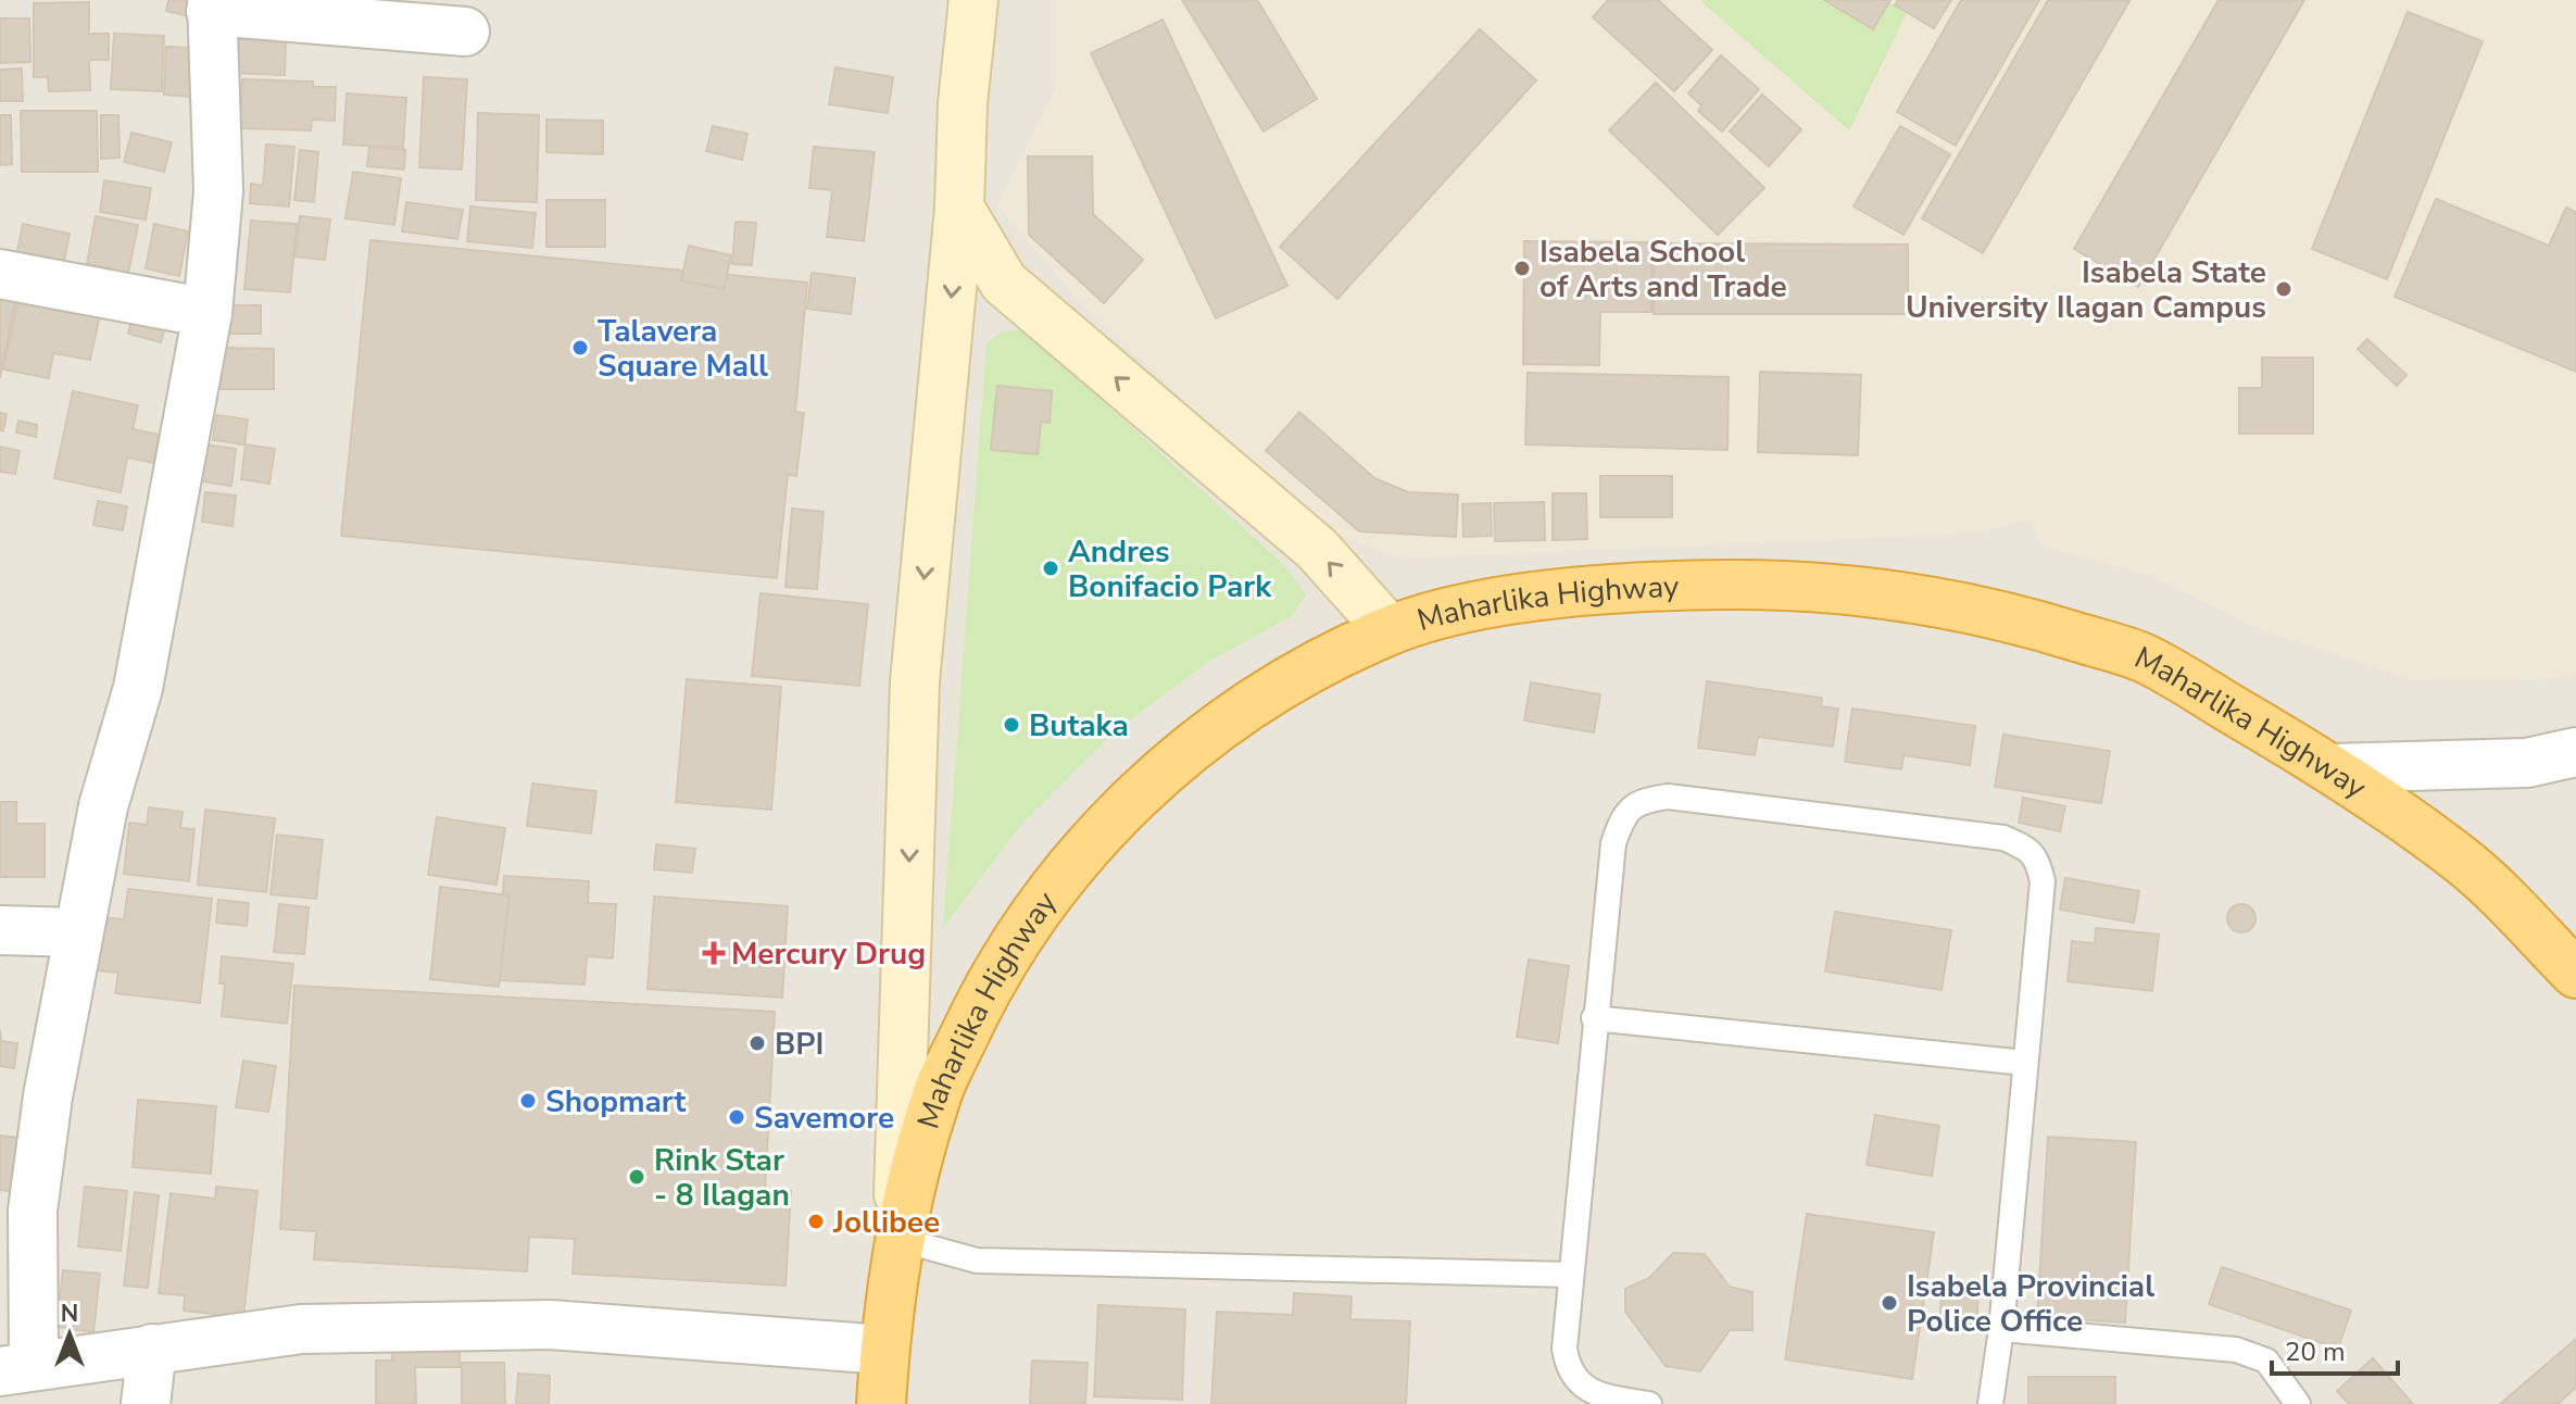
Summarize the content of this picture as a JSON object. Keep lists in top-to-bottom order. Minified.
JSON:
{"streets":{"highway":["Maharlika Highway"]},"places":{"other":["Isabela School of Arts and Trade","Isabela State University Ilagan Campus","Talavera Square Mall","Andres Bonifacio Park","Butaka","BPI","Shopmart","Savemore","Rink Star - 8 Ilagan","Jollibee","Isabela Provincial Police Office"],"health":["Mercury Drug"]},"scale_bar":"20 m","north":"top"}
